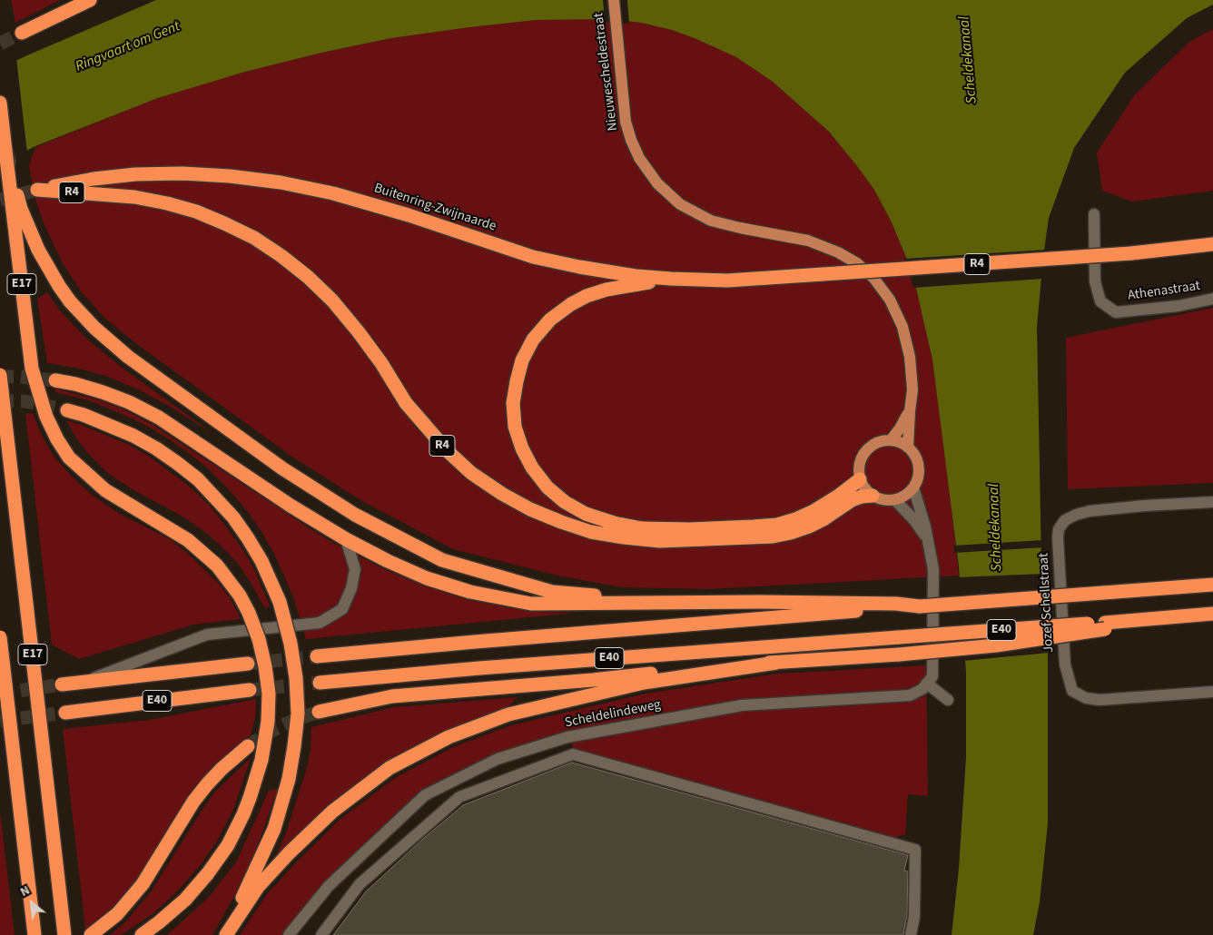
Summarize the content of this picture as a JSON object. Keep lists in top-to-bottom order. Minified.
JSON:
{"streets":{"highway":["R4","Buitenring-Zwijnaarde","E17","E40"],"main road":["Nieuwescheldestraat"],"street":["Athenastraat","Jozef Schellstraat","Scheldelindeweg"]},"crossings":[["Nieuwescheldestraat","R4"],["Nieuwescheldestraat","Buitenring-Zwijnaarde"],["R4","Buitenring-Zwijnaarde"]],"water":["Ringvaart om Gent","Scheldekanaal"],"north":"top left"}
